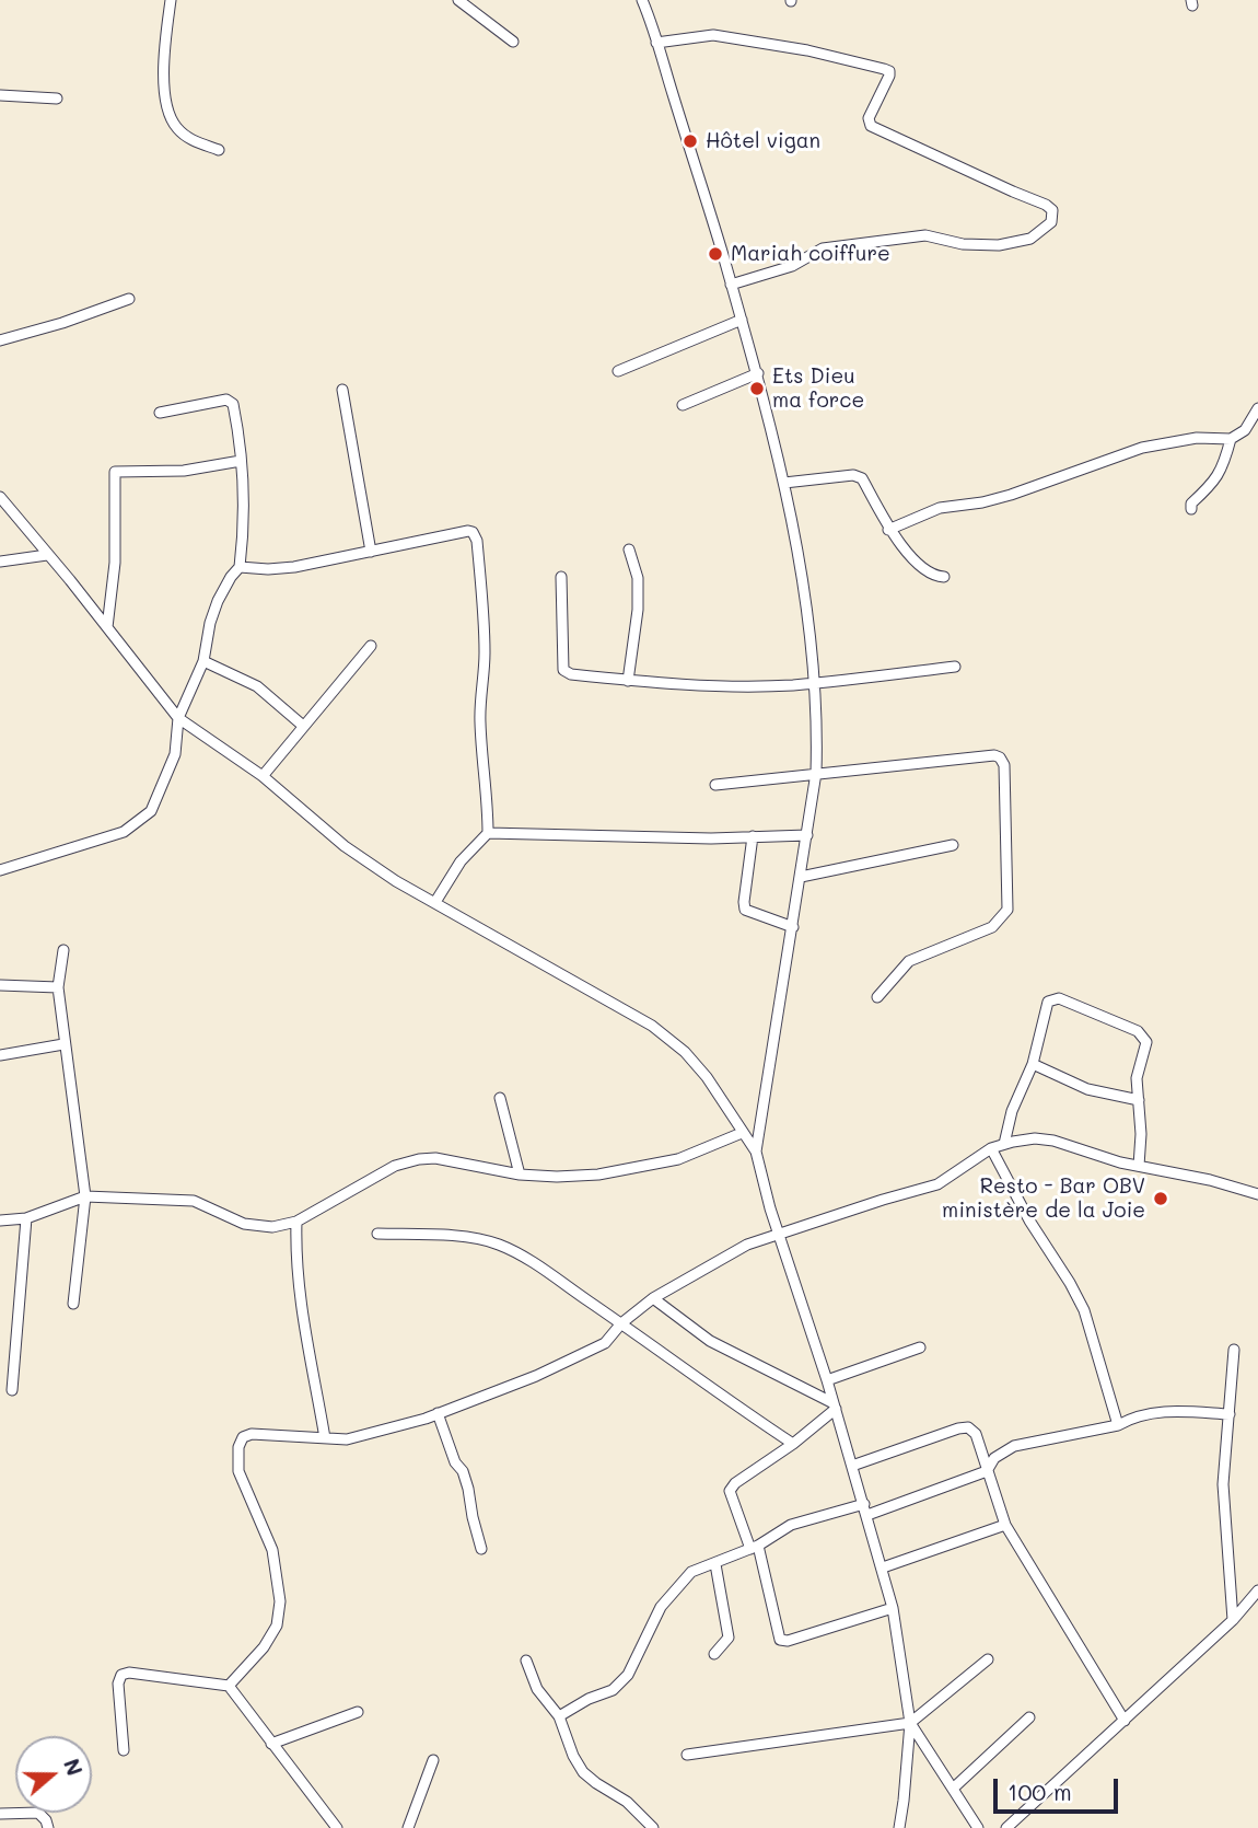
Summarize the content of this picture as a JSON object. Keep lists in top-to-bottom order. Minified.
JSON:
{"places":["Hôtel vigan","Mariah coiffure","Ets Dieu ma force","Resto - Bar OBV ministère de la Joie"],"scale_bar":"100 m","north":"right"}
